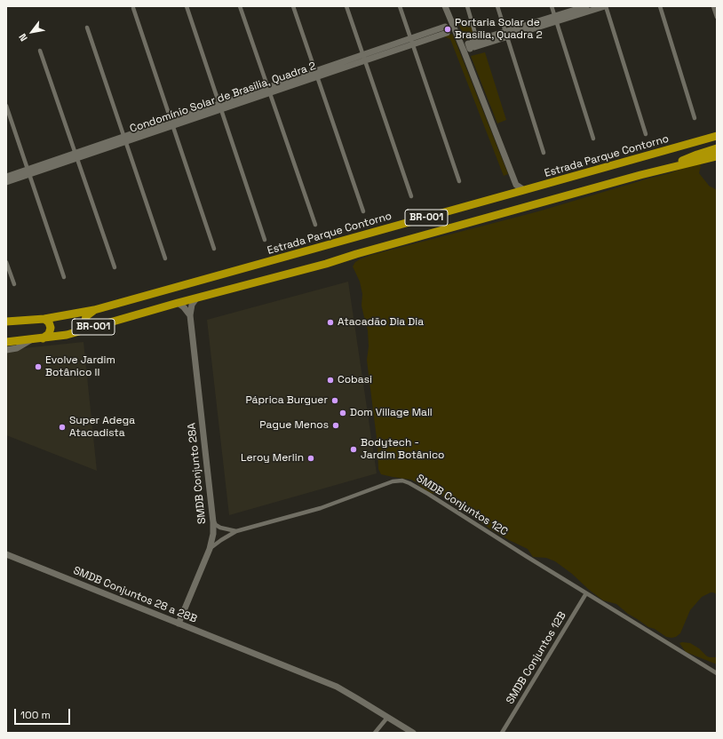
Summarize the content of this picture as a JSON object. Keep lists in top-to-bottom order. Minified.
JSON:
{"streets":{"highway":["Estrada Parque Contorno","BR-001"],"street":["Condomínio Solar de Brasilia, Quadra 2","SMDB Conjunto 28A","SMDB Conjuntos 12C","SMDB Conjuntos 28 a 28B","SMDB Conjuntos 12B"]},"crossings":[["SMDB Conjunto 28A","SMDB Conjuntos 12C"],["SMDB Conjunto 28A","SMDB Conjuntos 28 a 28B"],["SMDB Conjuntos 12C","SMDB Conjuntos 12B"]],"places":["Portaria Solar de Brasília, Quadra 2","Atacadão Dia Dia","Evolve Jardim Botânico II","Cobasi","Páprica Burguer","Dom Village Mall","Pague Menos","Super Adega Atacadista","Bodytech - Jardim Botânico","Leroy Merlin"],"scale_bar":"100 m","north":"bottom left"}
